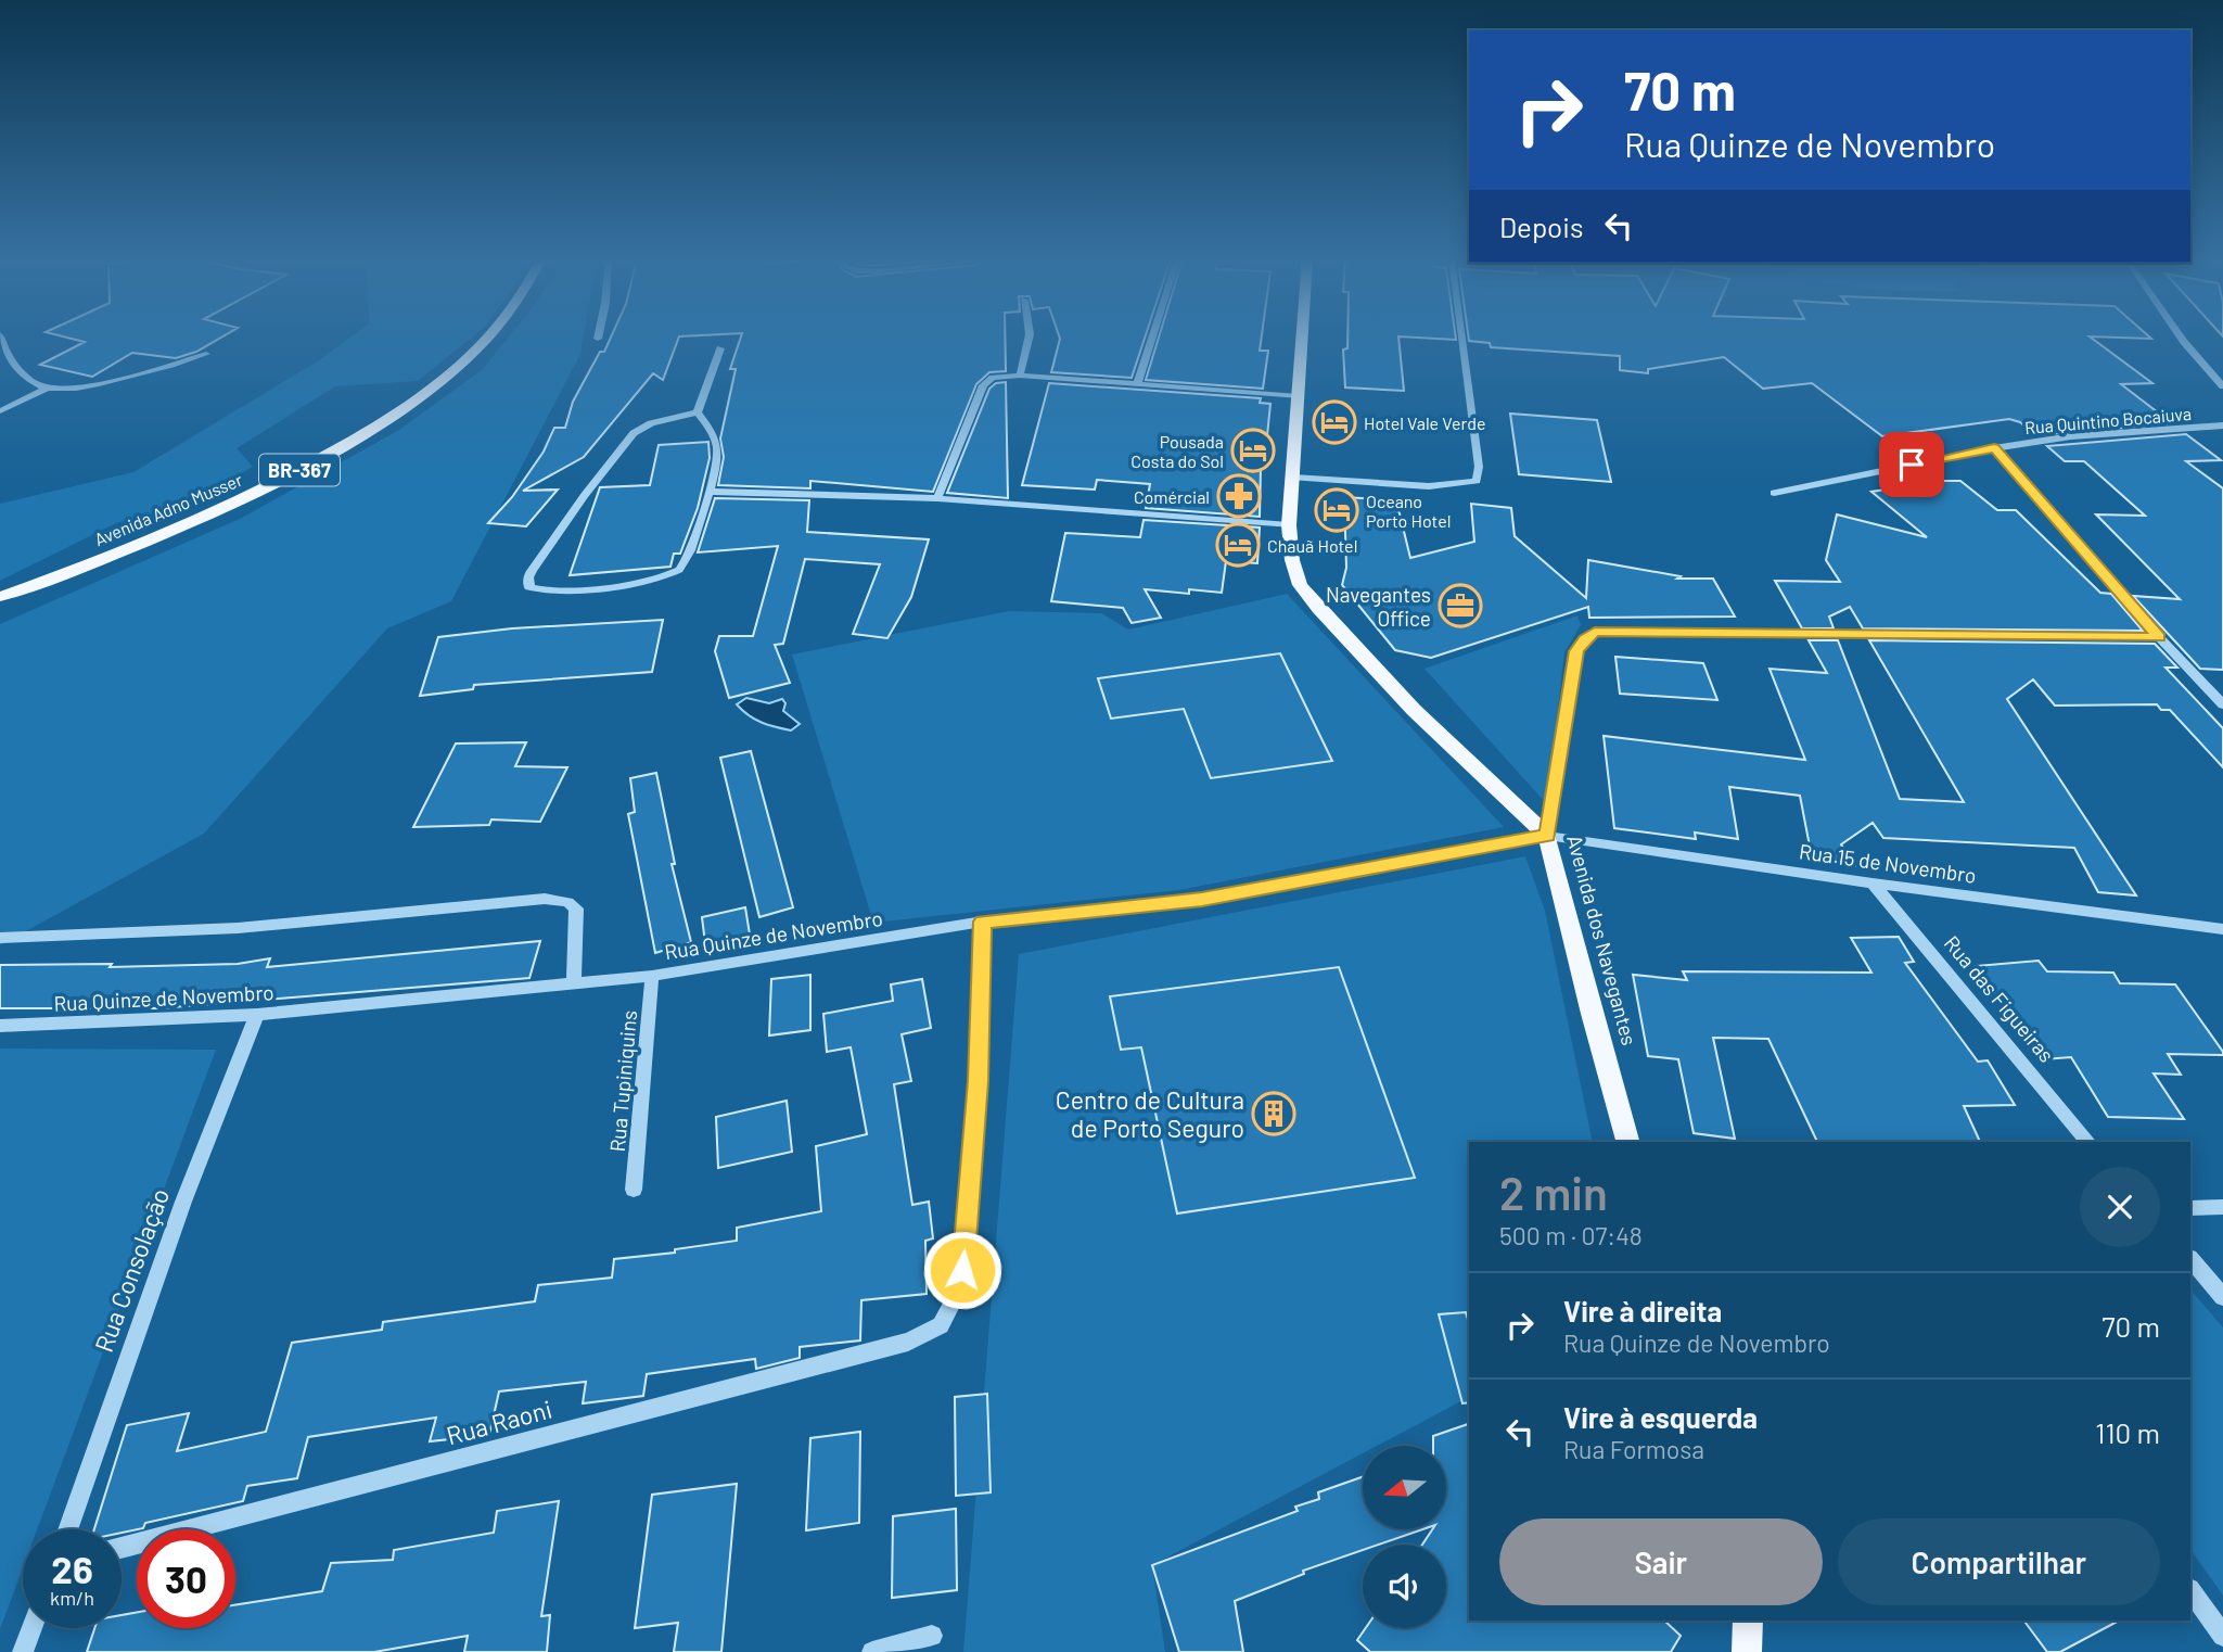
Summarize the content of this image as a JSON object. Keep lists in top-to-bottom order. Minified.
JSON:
{"streets":{"main road":["BR-367","Avenida Adno Musser","Avenida dos Navegantes"],"street":["Rua Quintino Bocaiuva","Rua 15 de Novembro","Rua Quinze de Novembro","Rua das Figueiras","Rua Tupiniquins","Rua Consolação","Rua Raoni"]},"crossings":[["Rua 15 de Novembro","Rua Quinze de Novembro"],["Rua 15 de Novembro","Avenida dos Navegantes"],["Rua 15 de Novembro","Rua das Figueiras"],["Rua Quinze de Novembro","Avenida dos Navegantes"],["Rua Quinze de Novembro","Rua Tupiniquins"],["Rua Quinze de Novembro","Rua Consolação"],["Rua Quinze de Novembro","Rua Raoni"]],"places":{"hotel":["Hotel Vale Verde","Pousada Costa do Sol","Oceano Porto Hotel","Chauã Hotel"],"pharmacy":["Comércial"],"office":["Navegantes Office"],"building":["Centro de Cultura de Porto Seguro"]},"north":"left","page":{"turn":["70 m","Rua Quinze de Novembro"],"then":"Depois","heading":["2 min","500 m · 07:48"],"list":[{"name":"Vire à direita","note":"Rua Quinze de Novembro","value":"70 m"},{"name":"Vire à esquerda","note":"Rua Formosa","value":"110 m"}],"buttons":["Sair","Compartilhar"],"speed":"26 km/h","limit":"30"}}
